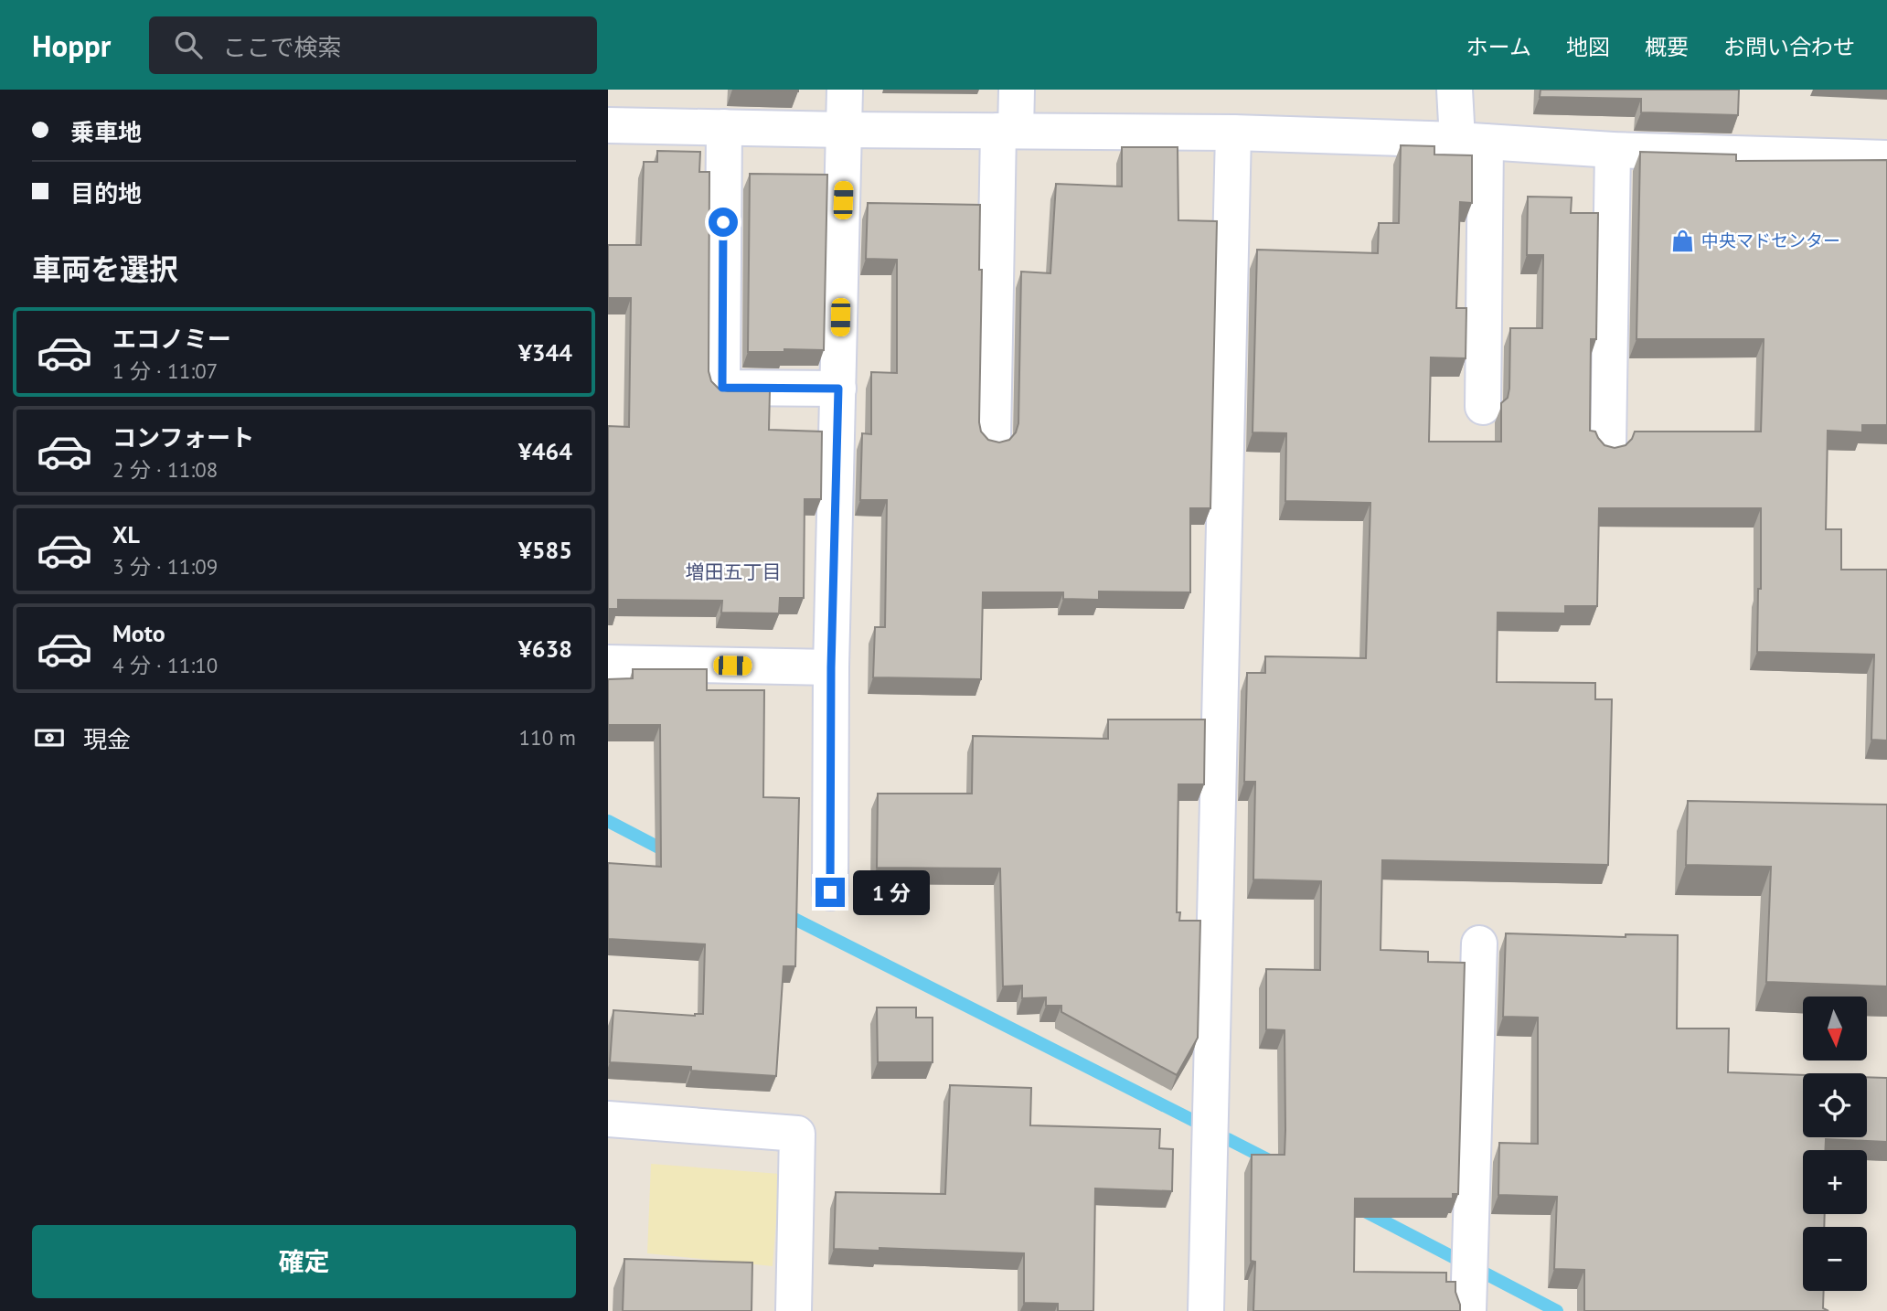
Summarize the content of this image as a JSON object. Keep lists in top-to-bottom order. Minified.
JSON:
{"districts":["増田五丁目"],"places":{"shop":["中央マドセンター"]},"north":"bottom","page":{"header":"Hoppr","search":"ここで検索","nav":["ホーム","地図","概要","お問い合わせ"],"banner":["乗車地","目的地"],"heading":"車両を選択","list":[{"name":"エコノミー","note":"1 分 · 11:07","value":"¥344"},{"name":"コンフォート","note":"2 分 · 11:08","value":"¥464"},{"name":"XL","note":"3 分 · 11:09","value":"¥585"},{"name":"Moto","note":"4 分 · 11:10","value":"¥638"}],"pay":["現金","110 m"],"bubble":"1 分","map_buttons":["+","−"],"buttons":"確定"}}
